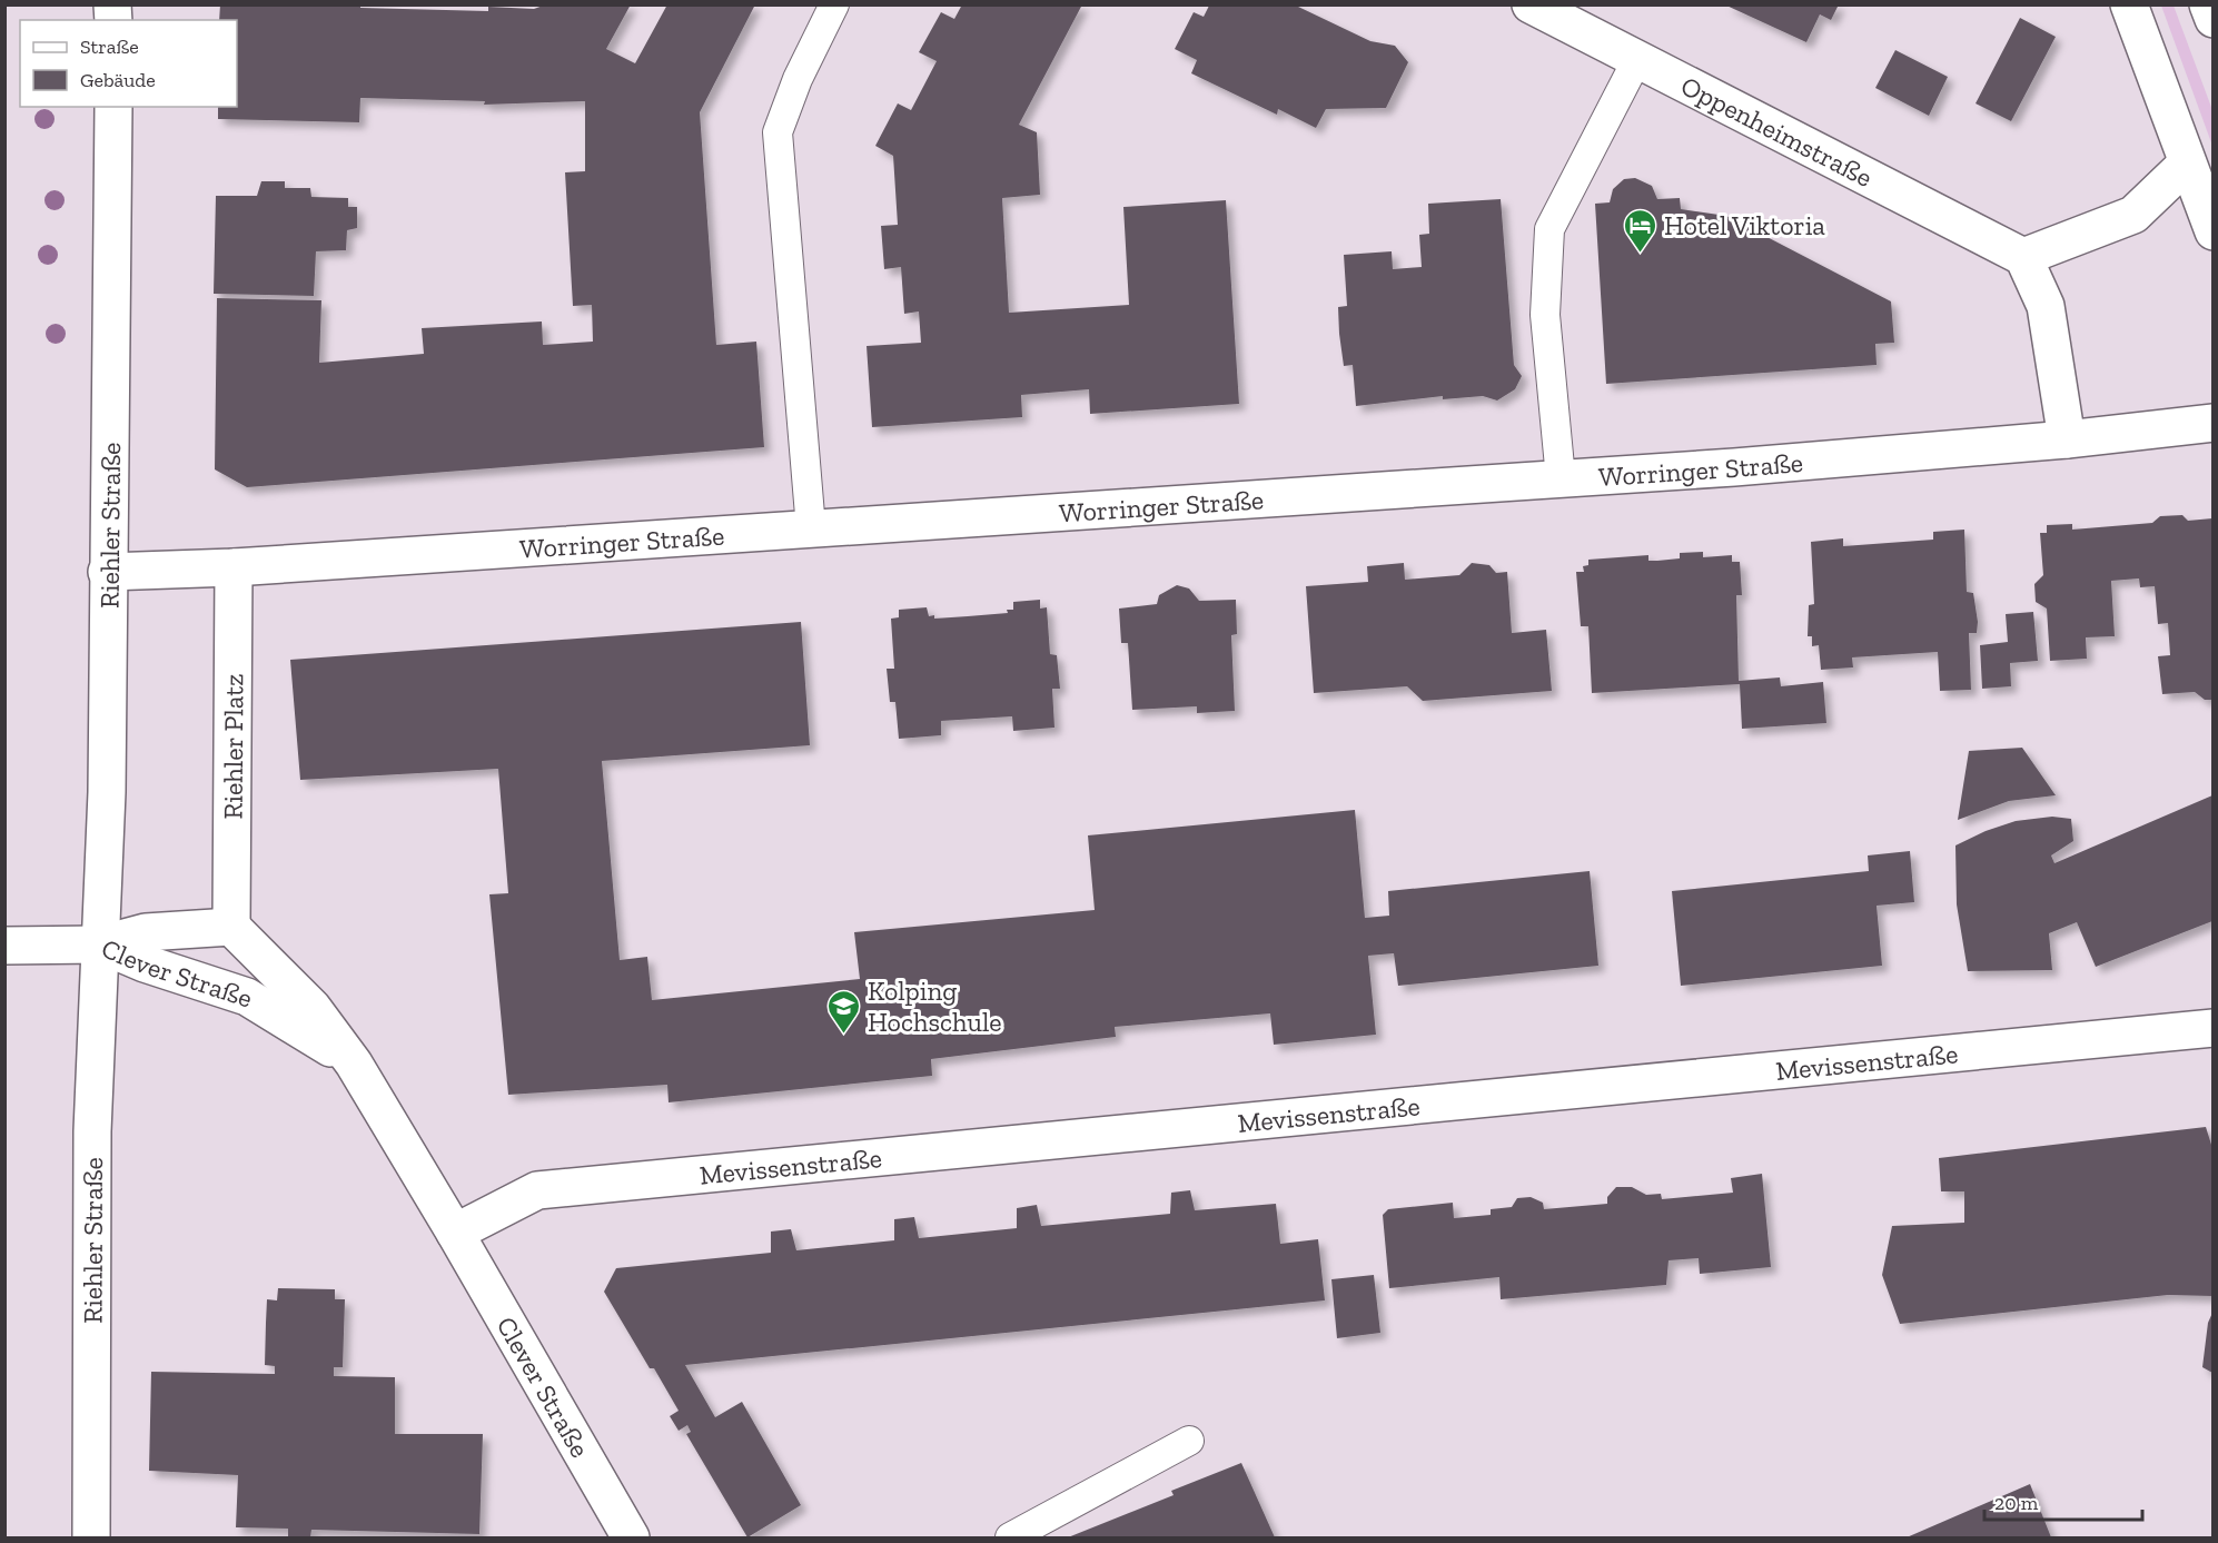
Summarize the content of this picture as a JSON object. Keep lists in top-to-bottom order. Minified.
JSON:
{"streets":{"street":["Oppenheimstraße","Worringer Straße","Riehler Straße","Riehler Platz","Clever Straße","Mevissenstraße"]},"crossings":[["Worringer Straße","Riehler Straße"],["Worringer Straße","Riehler Platz"],["Riehler Straße","Clever Straße"],["Riehler Platz","Clever Straße"],["Clever Straße","Mevissenstraße"]],"places":{"hotel":["Hotel Viktoria"],"school or university":["Kolping Hochschule"]},"legend":["Straße","Gebäude"],"scale_bar":"20 m"}
